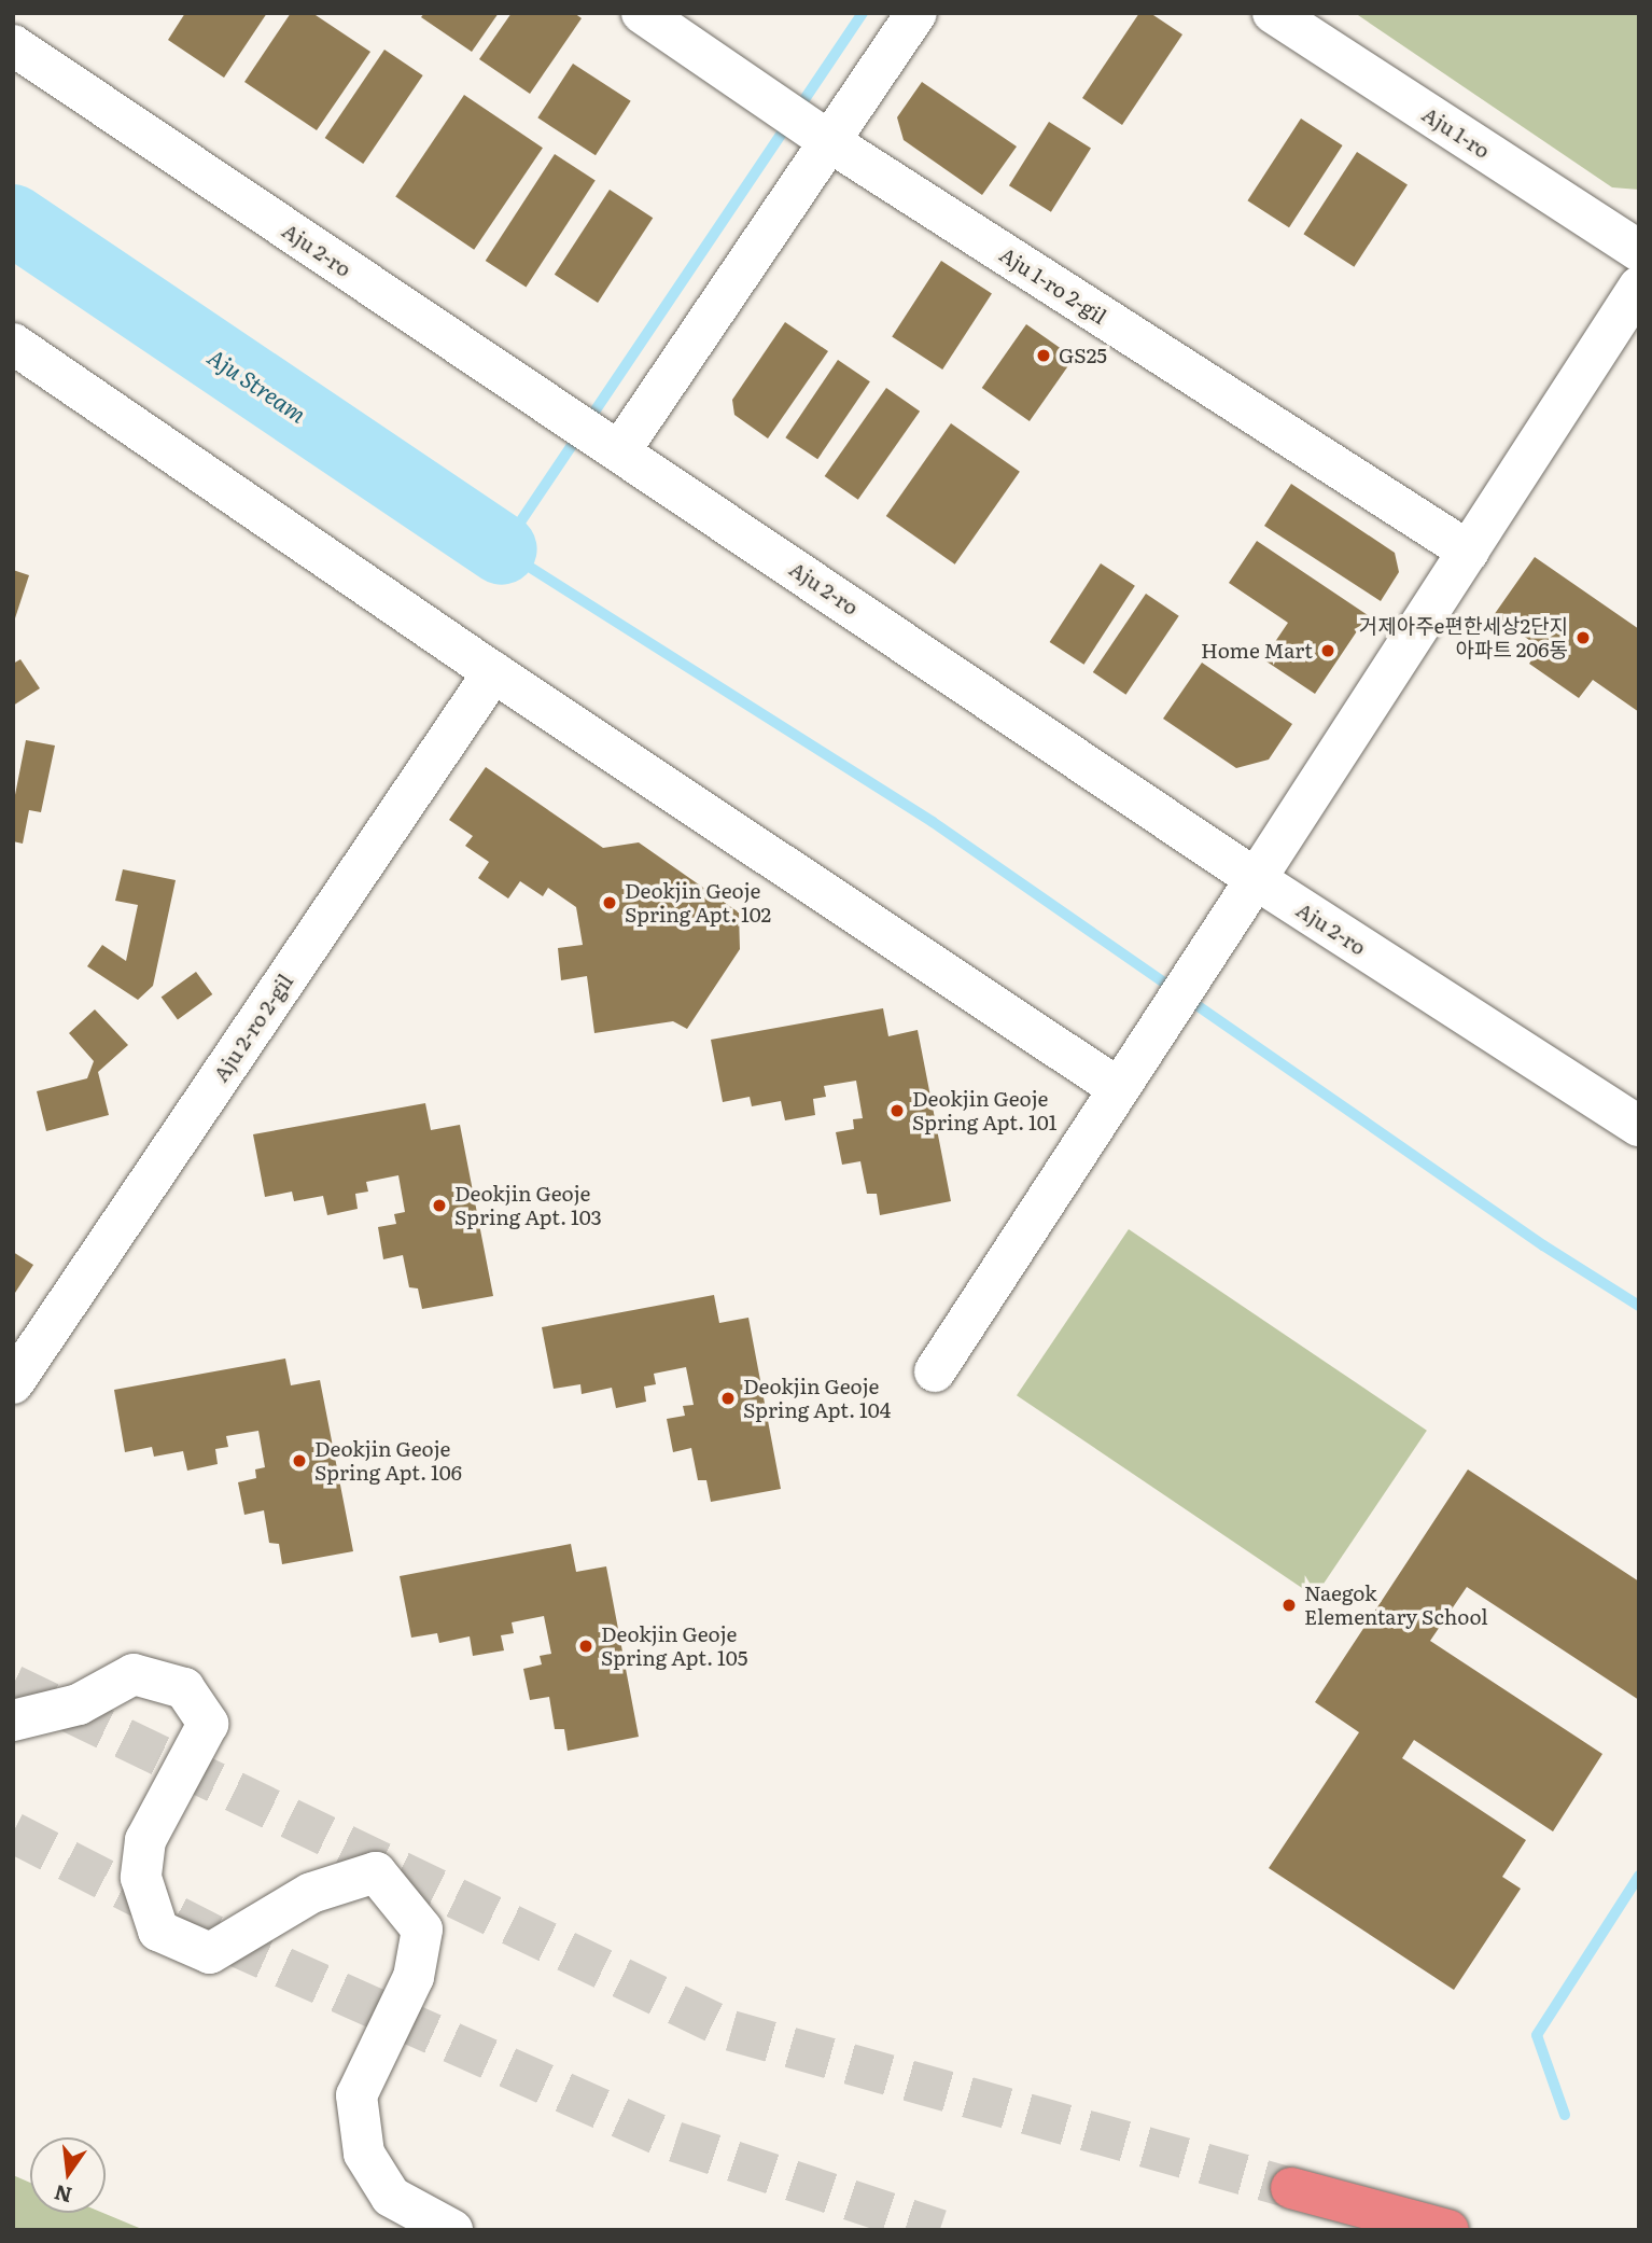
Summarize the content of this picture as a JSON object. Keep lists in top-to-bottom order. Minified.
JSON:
{"streets":{"street":["Aju 1-ro","Aju 2-ro","Aju 1-ro 2-gil","Aju 2-ro 2-gil"]},"water":["Aju Stream"],"places":["GS25","거제아주e편한세상2단지 아파트 206동","Home Mart","Deokjin Geoje Spring Apt. 102","Deokjin Geoje Spring Apt. 101","Deokjin Geoje Spring Apt. 103","Deokjin Geoje Spring Apt. 104","Deokjin Geoje Spring Apt. 106","Naegok Elementary School","Deokjin Geoje Spring Apt. 105"],"north":"bottom"}
